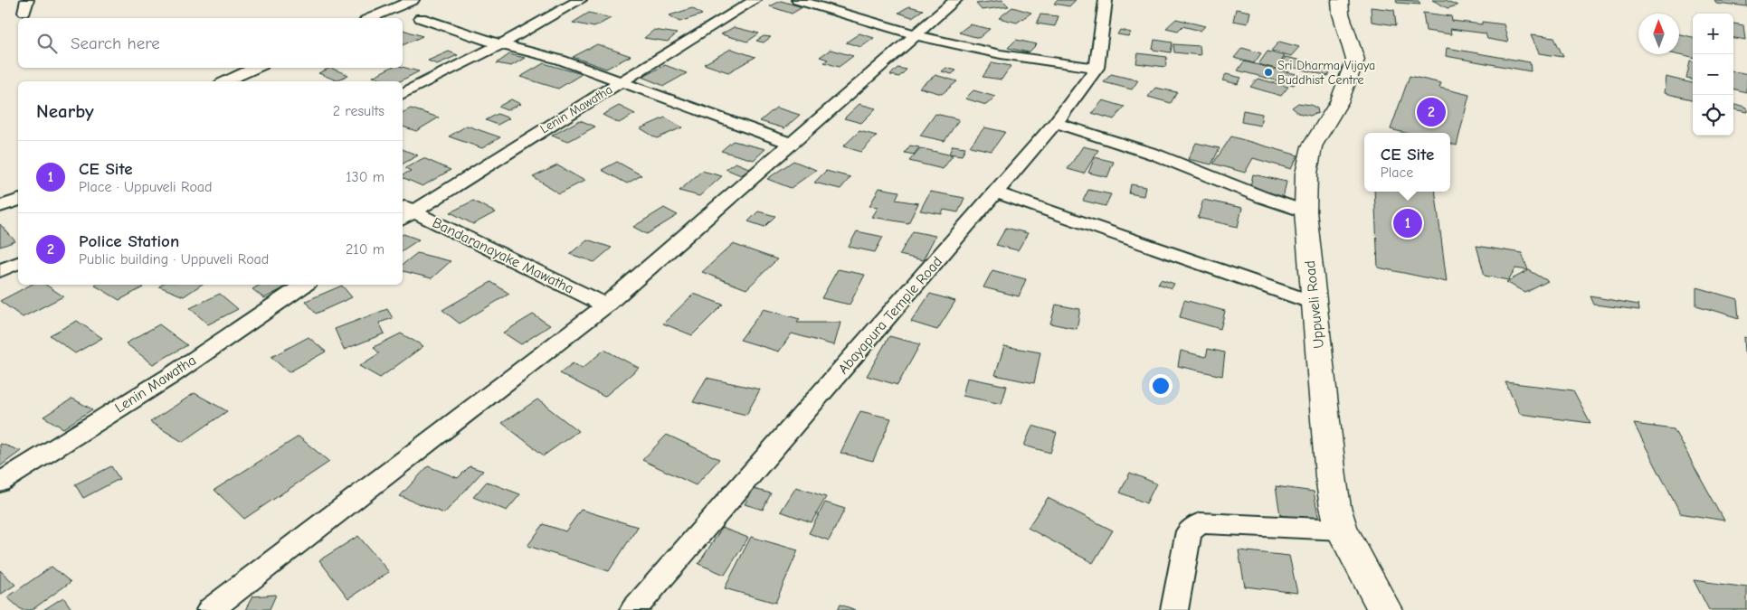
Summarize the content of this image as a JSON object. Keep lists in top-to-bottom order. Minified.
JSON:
{"streets":{"main road":["Uppuveli Road"],"street":["Lenin Mawatha","Bandaranayake Mawatha","Abayapura Temple Road"]},"crossings":[["Lenin Mawatha","Bandaranayake Mawatha"]],"places":["Sri Dharma Vijaya Buddhist Centre"],"north":"top","page":{"map_buttons":["+","−"],"search":"Search here","heading":["Nearby","2 results"],"pins":["2","1"],"popup":["CE Site","Place"],"list":[{"mark":"1","name":"CE Site","note":"Place · Uppuveli Road","value":"130 m"},{"mark":"2","name":"Police Station","note":"Public building · Uppuveli Road","value":"210 m"}]}}
